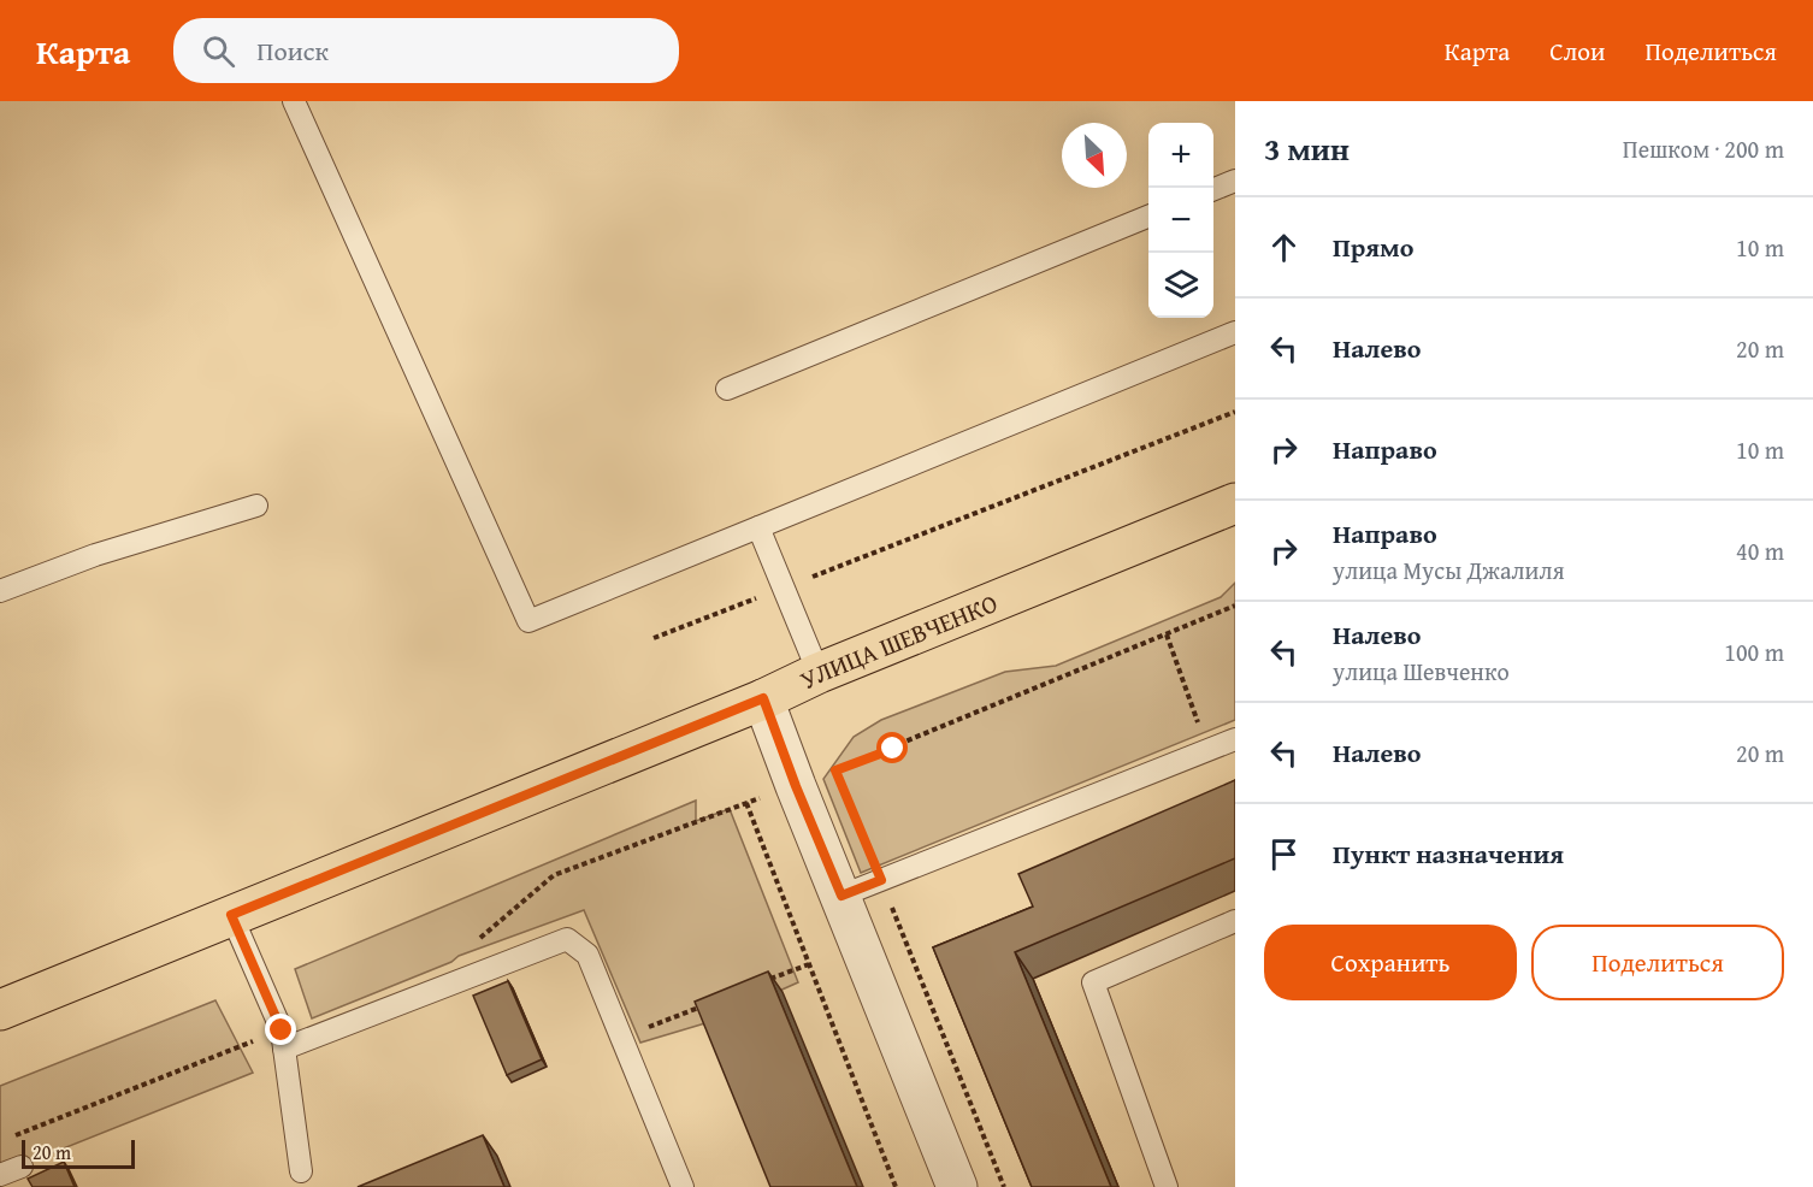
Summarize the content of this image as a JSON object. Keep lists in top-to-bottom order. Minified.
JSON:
{"streets":{"main road":["УЛИЦА ШЕВЧЕНКО"]},"scale_bar":"20 m","north":"bottom right","page":{"header":"Карта","search":"Поиск","nav":["Карта","Слои","Поделиться"],"heading":["3 мин","Пешком · 200 m"],"map_buttons":["+","−"],"list":[["Прямо","10 m"],["Налево","20 m"],["Направо","10 m"],["Направо","улица Мусы Джалиля","40 m"],["Налево","улица Шевченко","100 m"],["Налево","20 m"],"Пункт назначения"],"buttons":["Сохранить","Поделиться"],"scale":"20 m"}}
